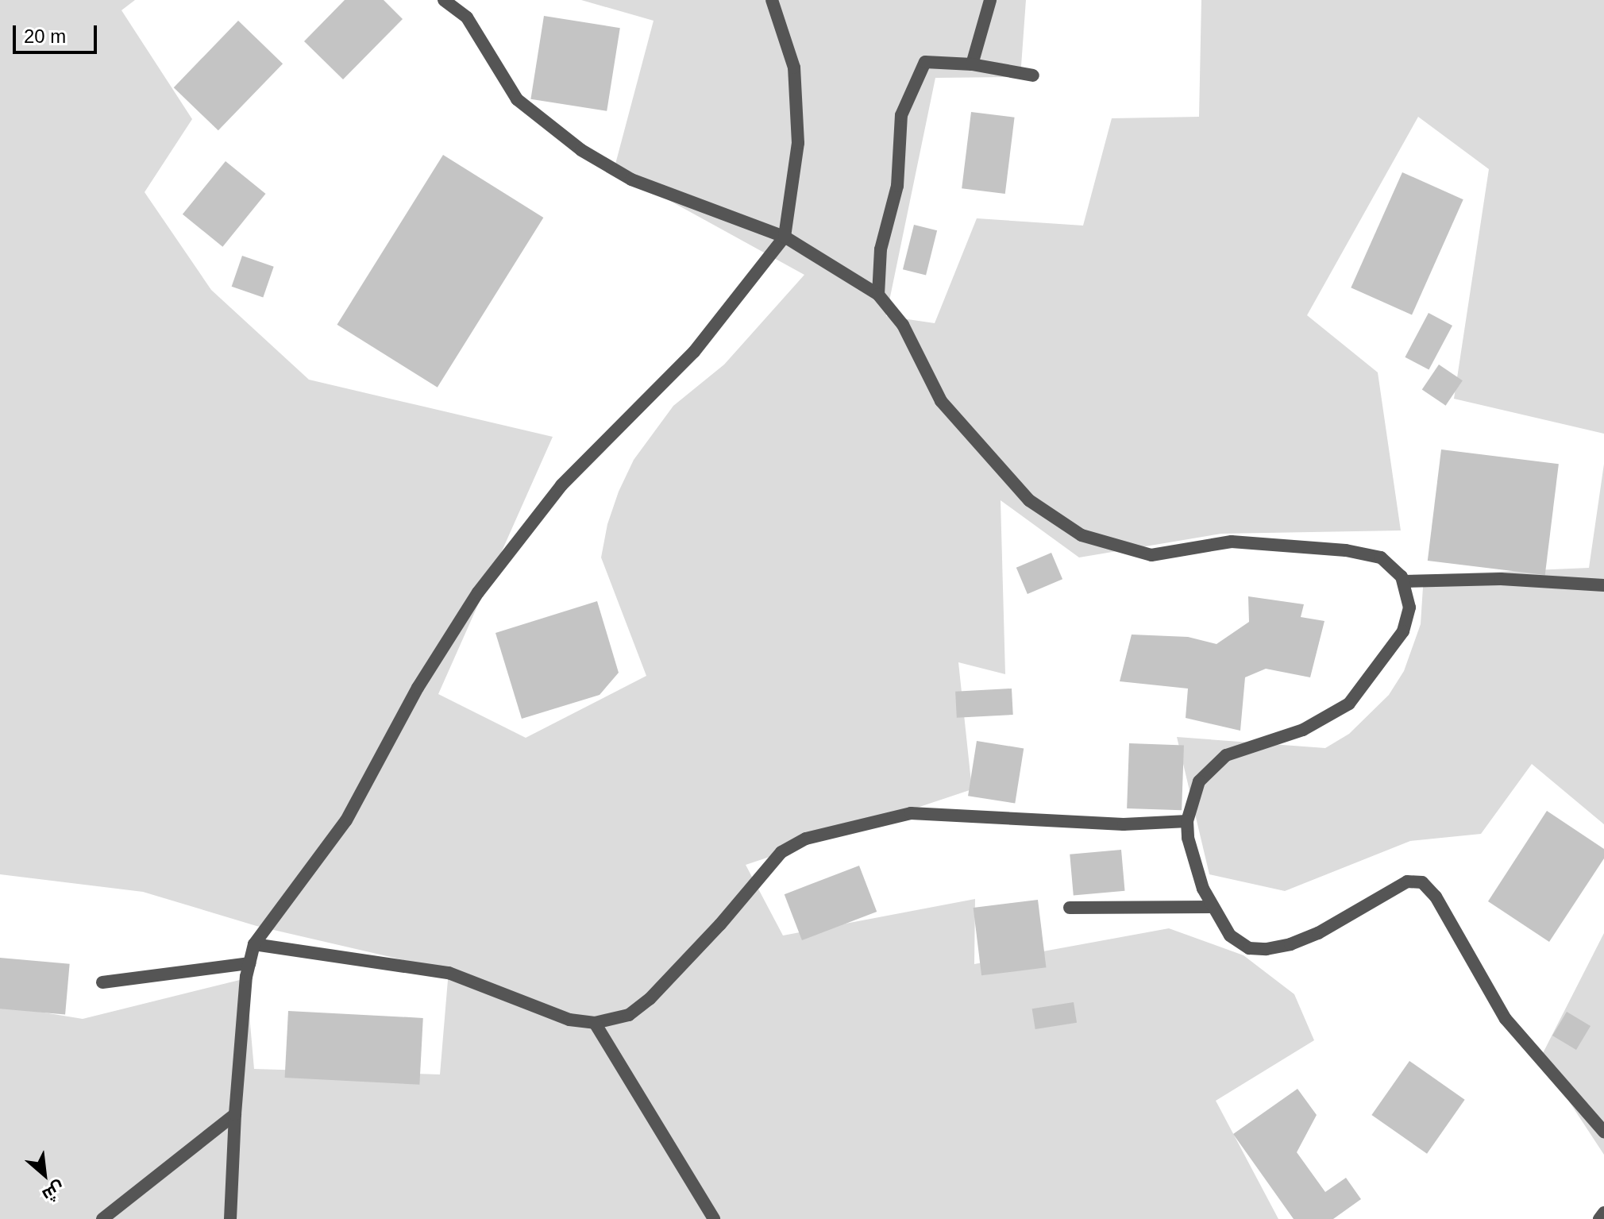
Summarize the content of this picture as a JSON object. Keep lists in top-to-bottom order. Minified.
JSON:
{"scale_bar":"20 m","north":"bottom right"}
